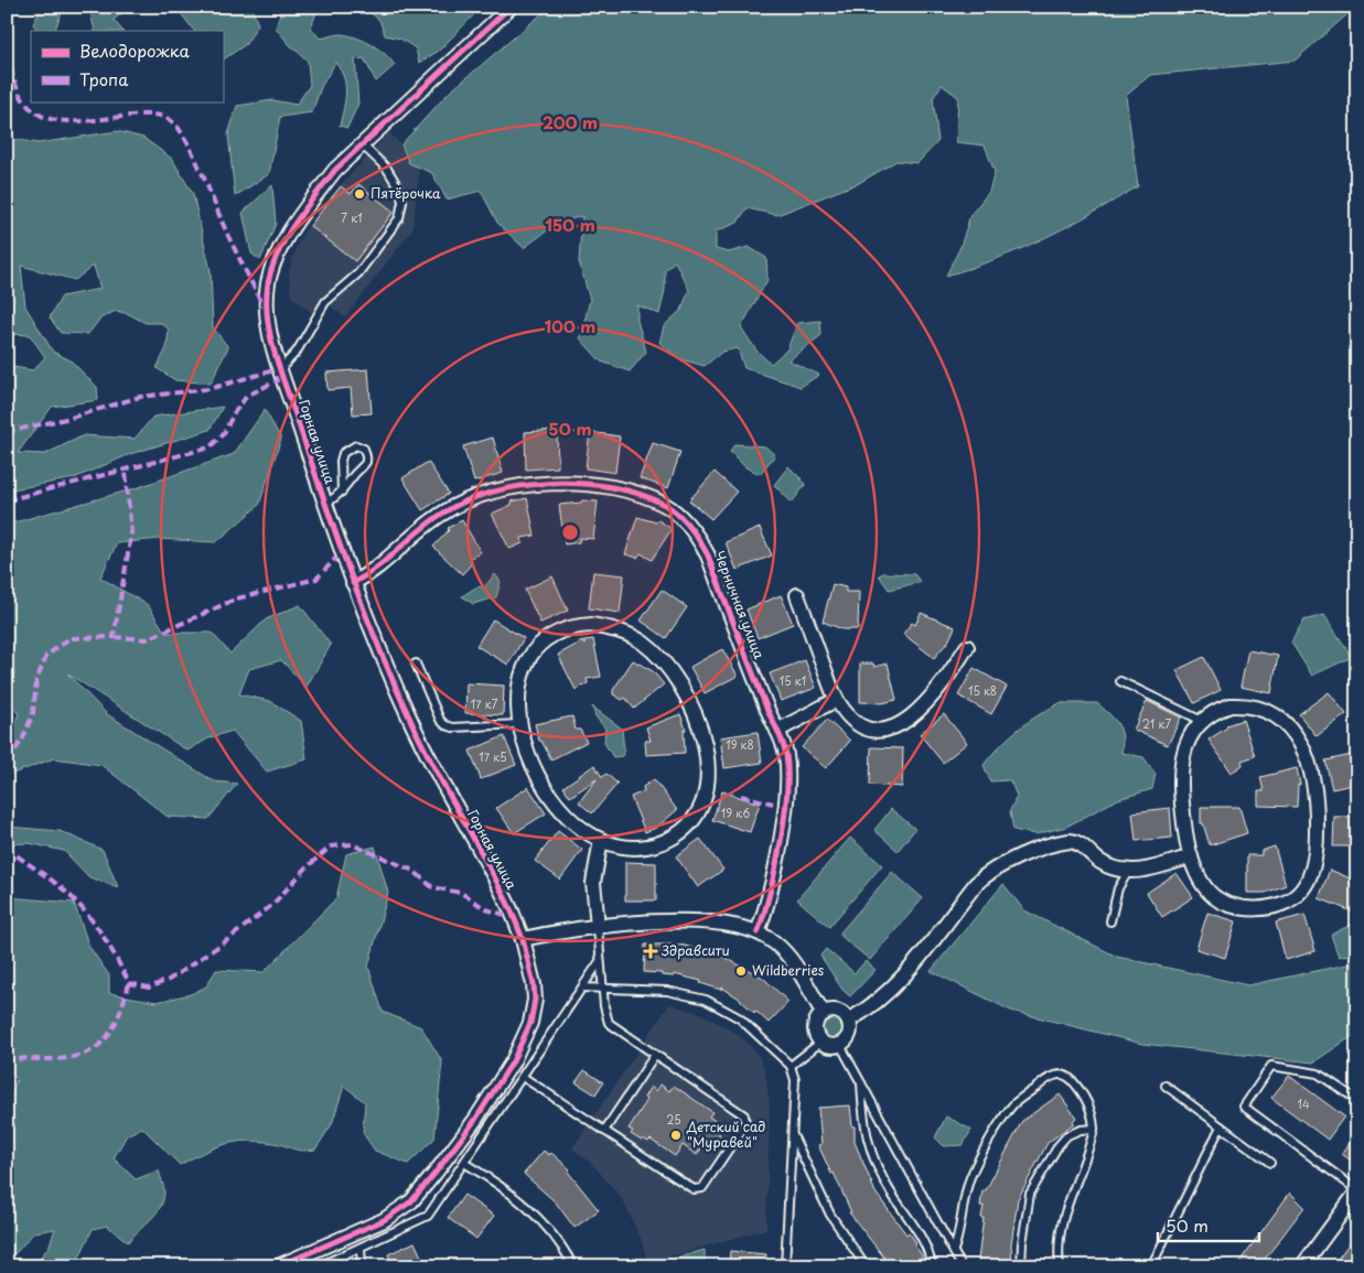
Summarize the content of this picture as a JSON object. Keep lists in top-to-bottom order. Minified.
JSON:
{"streets":{"street":["Горная улица","Черничная улица"]},"crossings":[["Горная улица","Черничная улица"]],"places":{"other":["Пятёрочка","Wildberries","Детский сад \"Муравей\""],"health":["Здравсити"]},"house_numbers":["7 к1","15 к1","15 к8","17 к7","21 к7","19 к8","17 к5","19 к6","14","25"],"legend":["Велодорожка","Тропа"],"scale_bar":"50 m","rings":["200 m","150 m","100 m","50 m"]}
